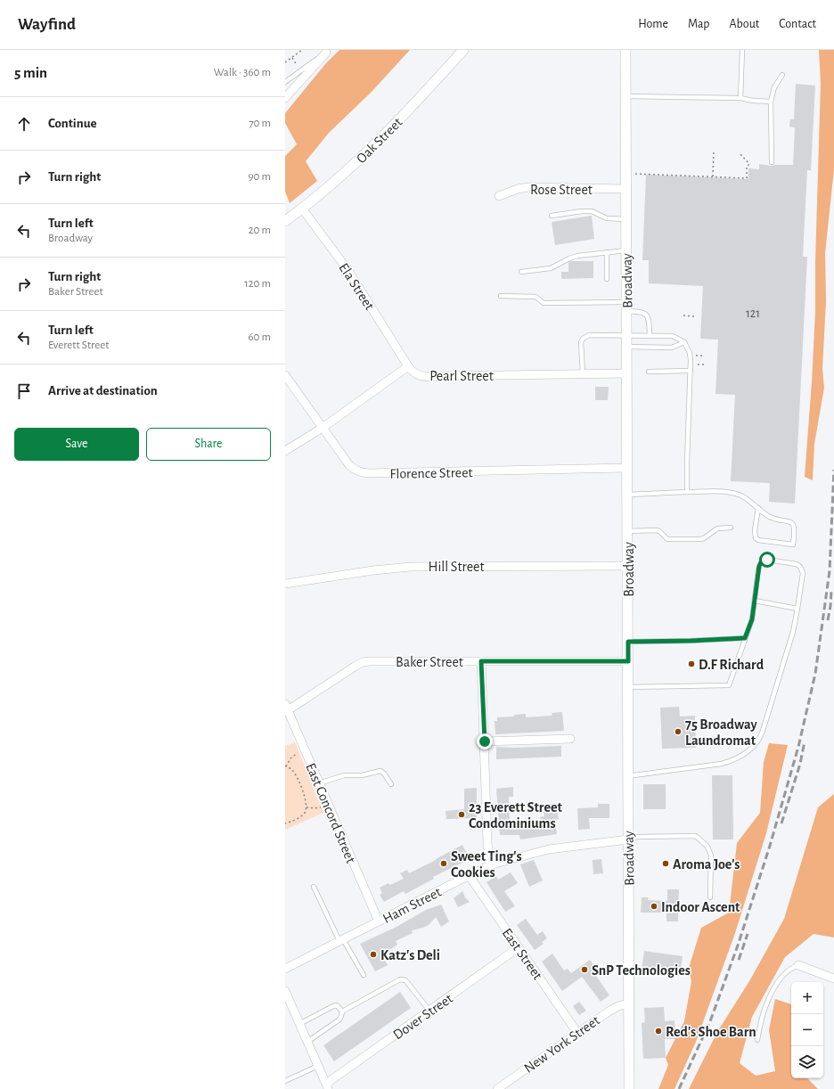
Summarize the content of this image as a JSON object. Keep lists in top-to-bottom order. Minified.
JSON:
{"streets":{"street":["Oak Street","Rose Street","Broadway","Ela Street","Pearl Street","Florence Street","Hill Street","Baker Street","East Concord Street","Ham Street","East Street","Dover Street","New York Street"]},"crossings":[["Oak Street","Ela Street"],["Rose Street","Broadway"],["Broadway","Pearl Street"],["Broadway","Florence Street"],["Broadway","Hill Street"],["Broadway","Baker Street"],["Broadway","Ham Street"],["Broadway","New York Street"],["Ela Street","Pearl Street"],["Pearl Street","Florence Street"],["Baker Street","East Concord Street"],["East Concord Street","Ham Street"],["Ham Street","East Street"],["East Street","Dover Street"],["East Street","New York Street"]],"places":["D.F Richard","75 Broadway Laundromat","23 Everett Street Condominiums","Sweet Ting's Cookies","Aroma Joe's","Indoor Ascent","Katz's Deli","SnP Technologies","Red's Shoe Barn"],"house_numbers":["121"],"page":{"header":"Wayfind","nav":["Home","Map","About","Contact"],"heading":["5 min","Walk · 360 m"],"list":[["Continue","70 m"],["Turn right","90 m"],["Turn left","Broadway","20 m"],["Turn right","Baker Street","120 m"],["Turn left","Everett Street","60 m"],"Arrive at destination"],"buttons":["Save","Share"],"map_buttons":["+","−"]}}
